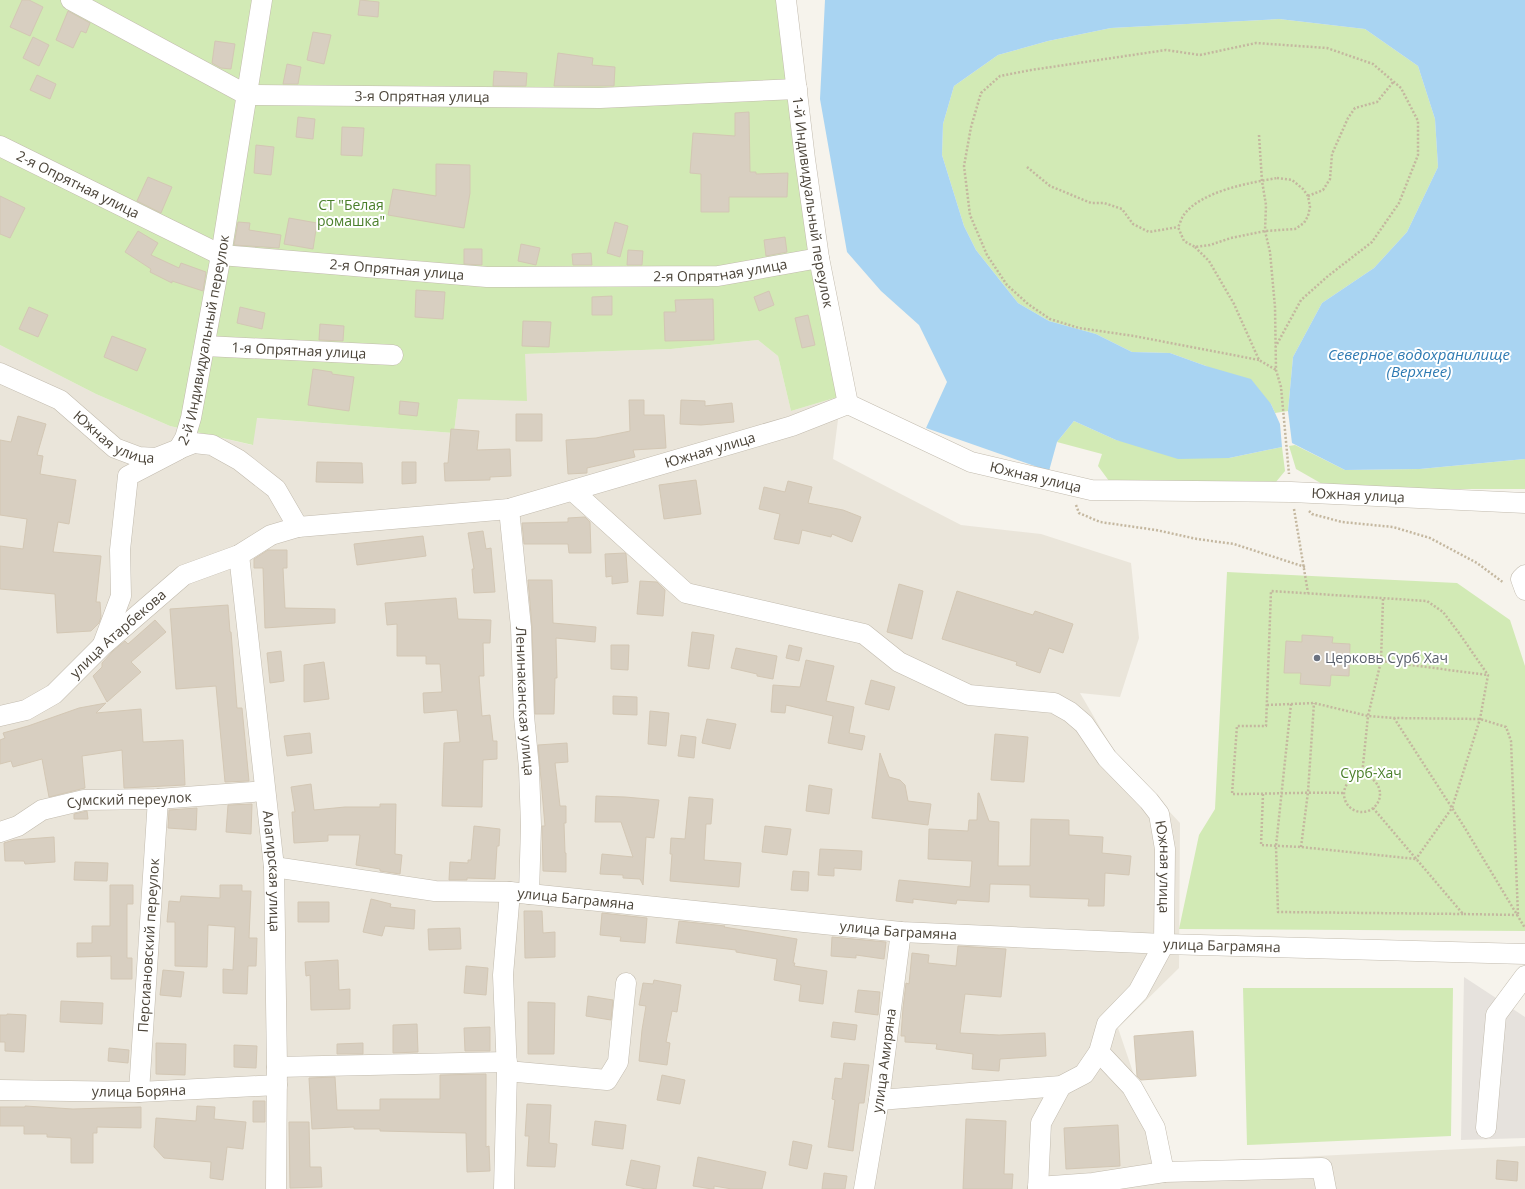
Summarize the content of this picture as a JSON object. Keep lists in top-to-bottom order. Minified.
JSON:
{"streets":{"street":["3-я Опрятная улица","2-я Опрятная улица","1-й Индивидуальный переулок","2-й Индивидуальный переулок","1-я Опрятная улица","Южная улица","улица Атарбекова","Ленинаканская улица","Сумский переулок","Алагирская улица","улица Баграмяна","Персиановский переулок","улица Амиряна","улица Боряна"]},"crossings":[["3-я Опрятная улица","1-й Индивидуальный переулок"],["3-я Опрятная улица","2-й Индивидуальный переулок"],["2-я Опрятная улица","1-й Индивидуальный переулок"],["2-я Опрятная улица","2-й Индивидуальный переулок"],["1-й Индивидуальный переулок","Южная улица"],["2-й Индивидуальный переулок","1-я Опрятная улица"],["2-й Индивидуальный переулок","Южная улица"],["2-й Индивидуальный переулок","улица Атарбекова"],["Южная улица","улица Атарбекова"],["Южная улица","Ленинаканская улица"],["Южная улица","Алагирская улица"],["Южная улица","улица Баграмяна"],["улица Атарбекова","Алагирская улица"],["Ленинаканская улица","улица Баграмяна"],["Сумский переулок","Алагирская улица"],["Сумский переулок","Персиановский переулок"],["Алагирская улица","улица Баграмяна"],["Алагирская улица","улица Боряна"],["улица Баграмяна","улица Амиряна"],["Персиановский переулок","улица Боряна"]],"water":["Северное водохранилище (Верхнее)"],"parks":["СТ \"Белая ромашка\"","Сурб-Хач"],"places":["Церковь Сурб Хач"]}
